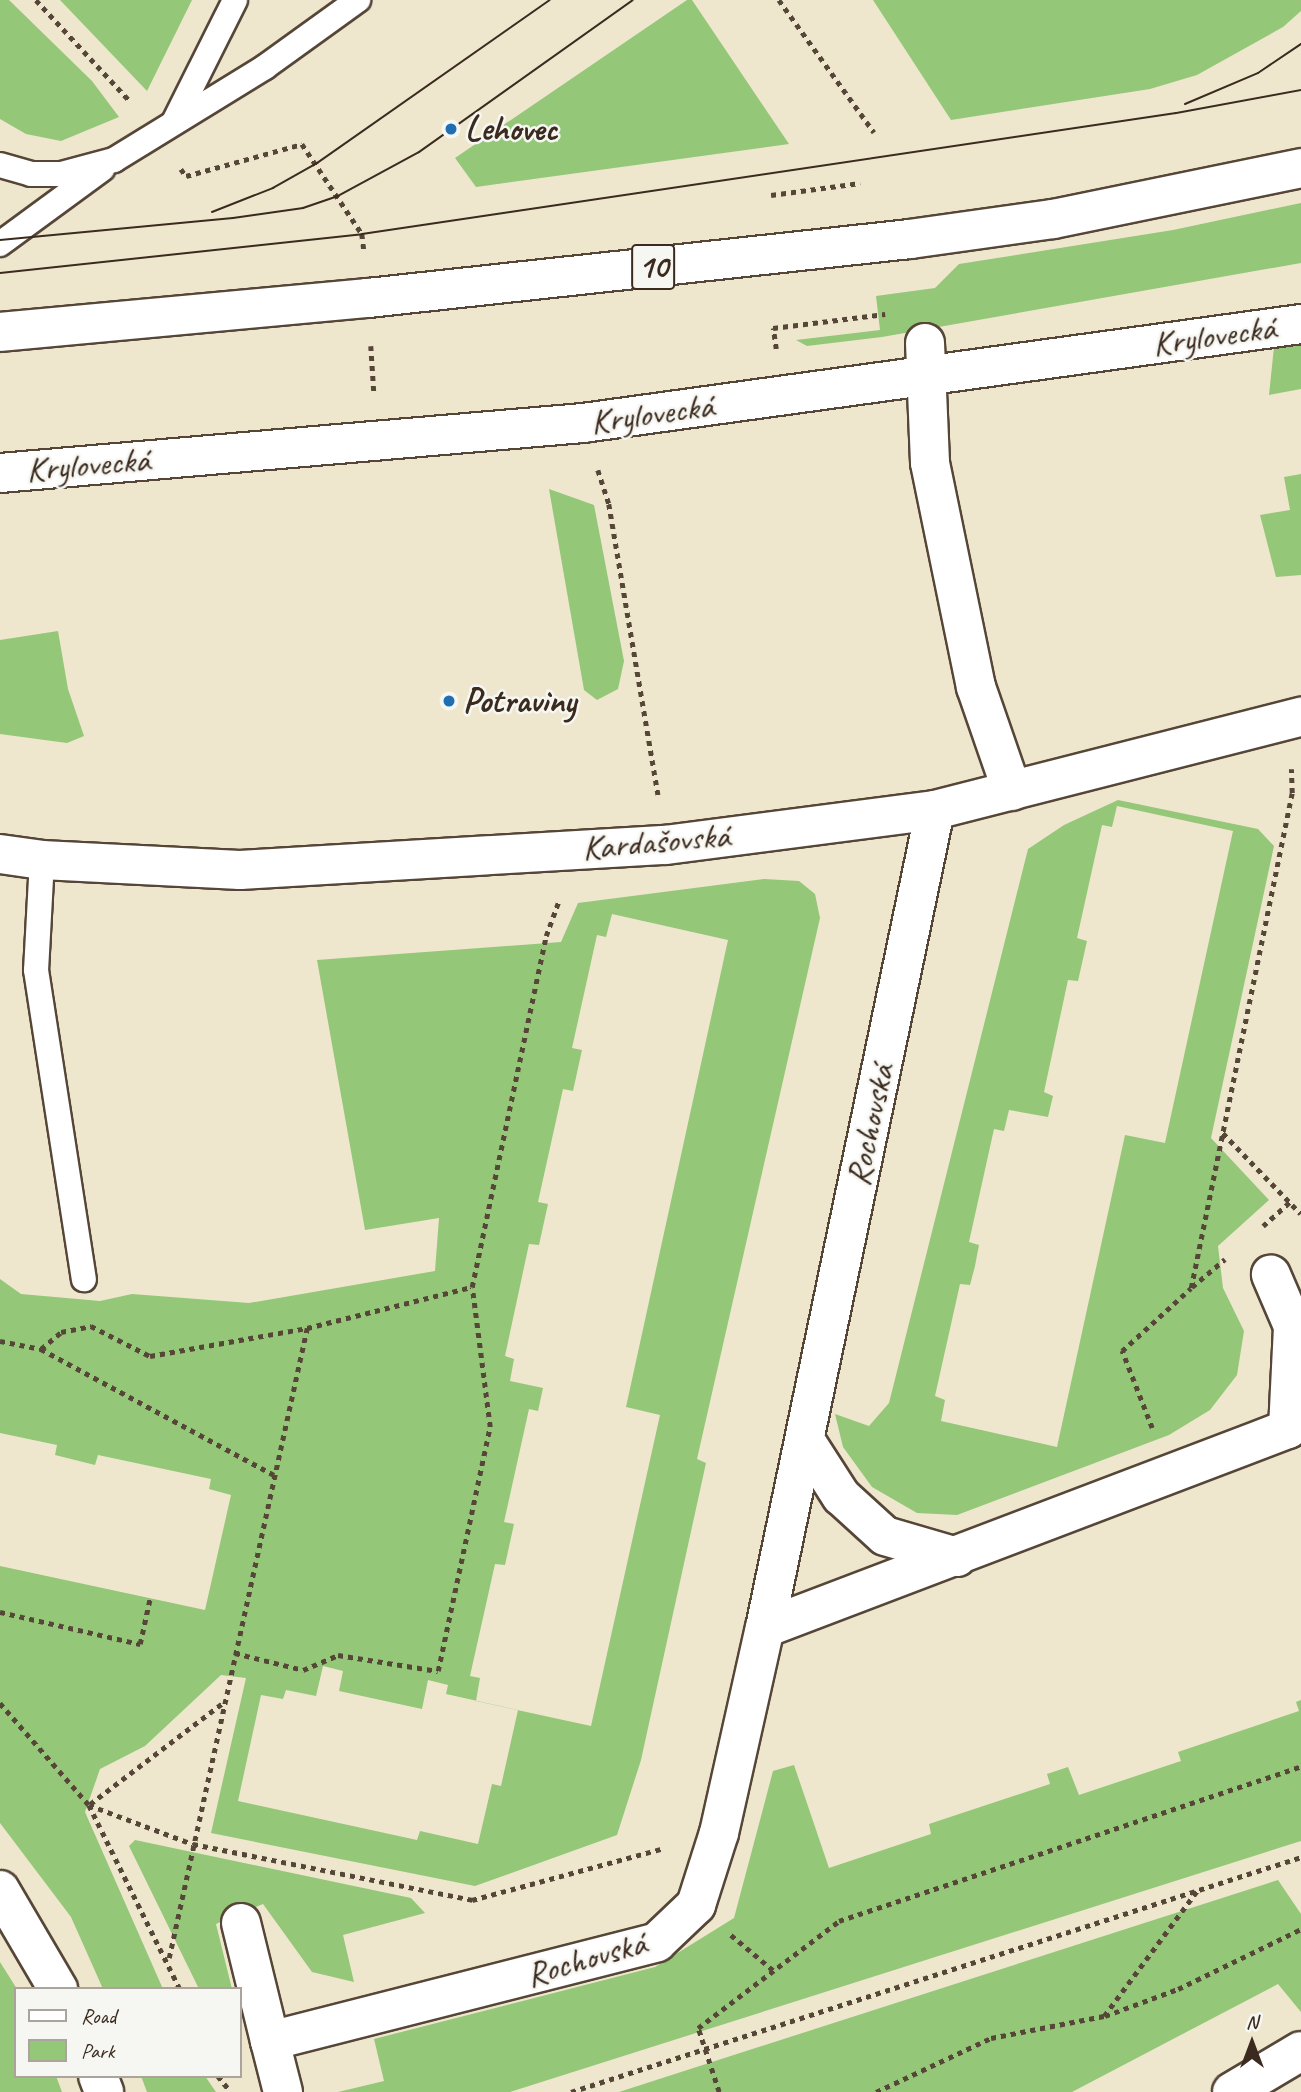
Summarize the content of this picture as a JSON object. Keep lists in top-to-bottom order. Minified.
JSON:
{"streets":{"street":["10","Krylovecká","Kardašovská","Rochovská"]},"crossings":[["Kardašovská","Rochovská"]],"places":["Lehovec","Potraviny"],"legend":["Road","Park"],"north":"top"}
